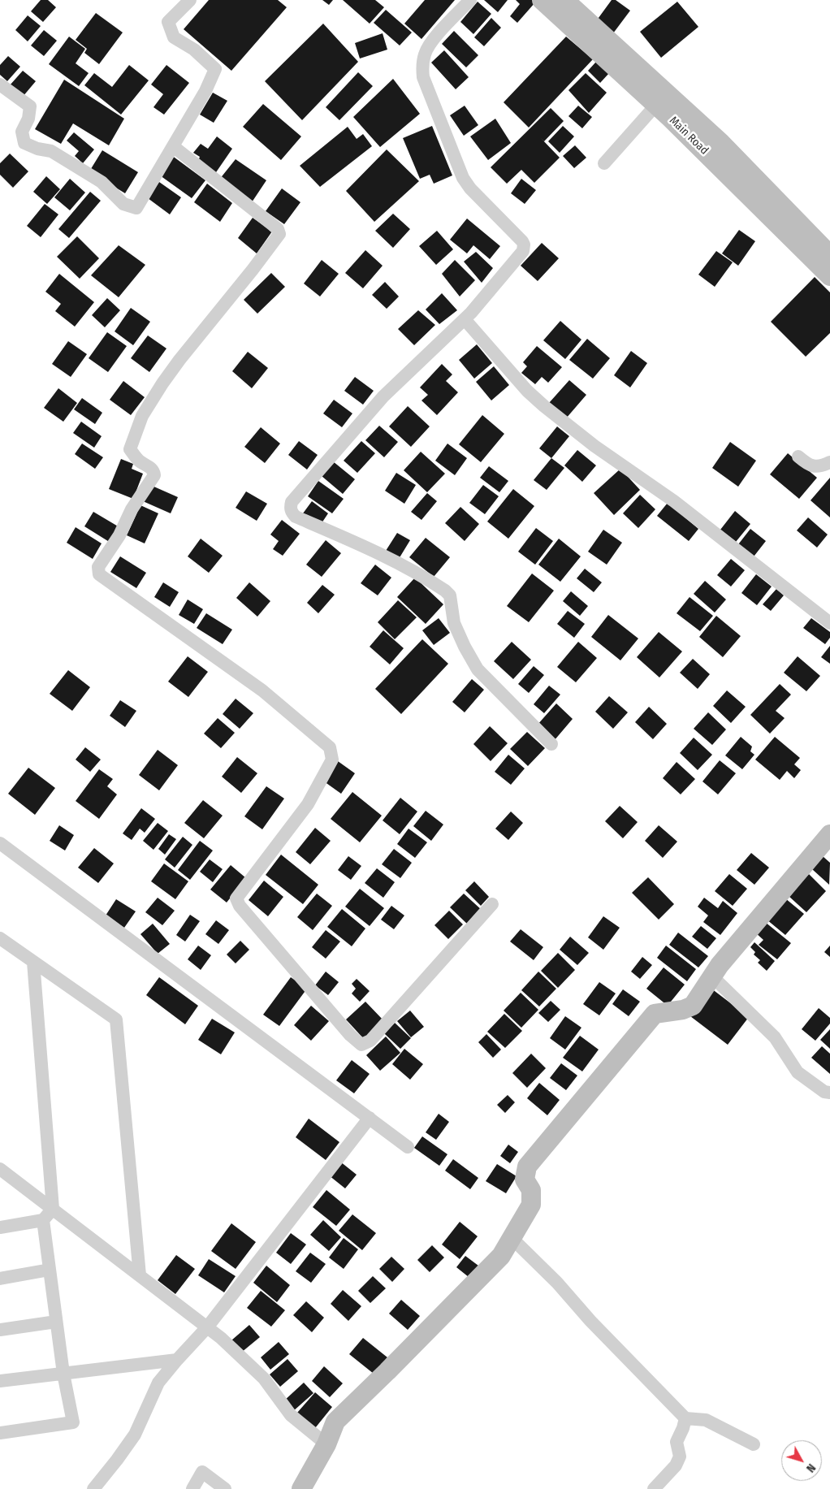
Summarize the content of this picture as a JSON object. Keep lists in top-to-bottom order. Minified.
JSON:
{"streets":{"street":["Main Road"]},"north":"bottom right"}
